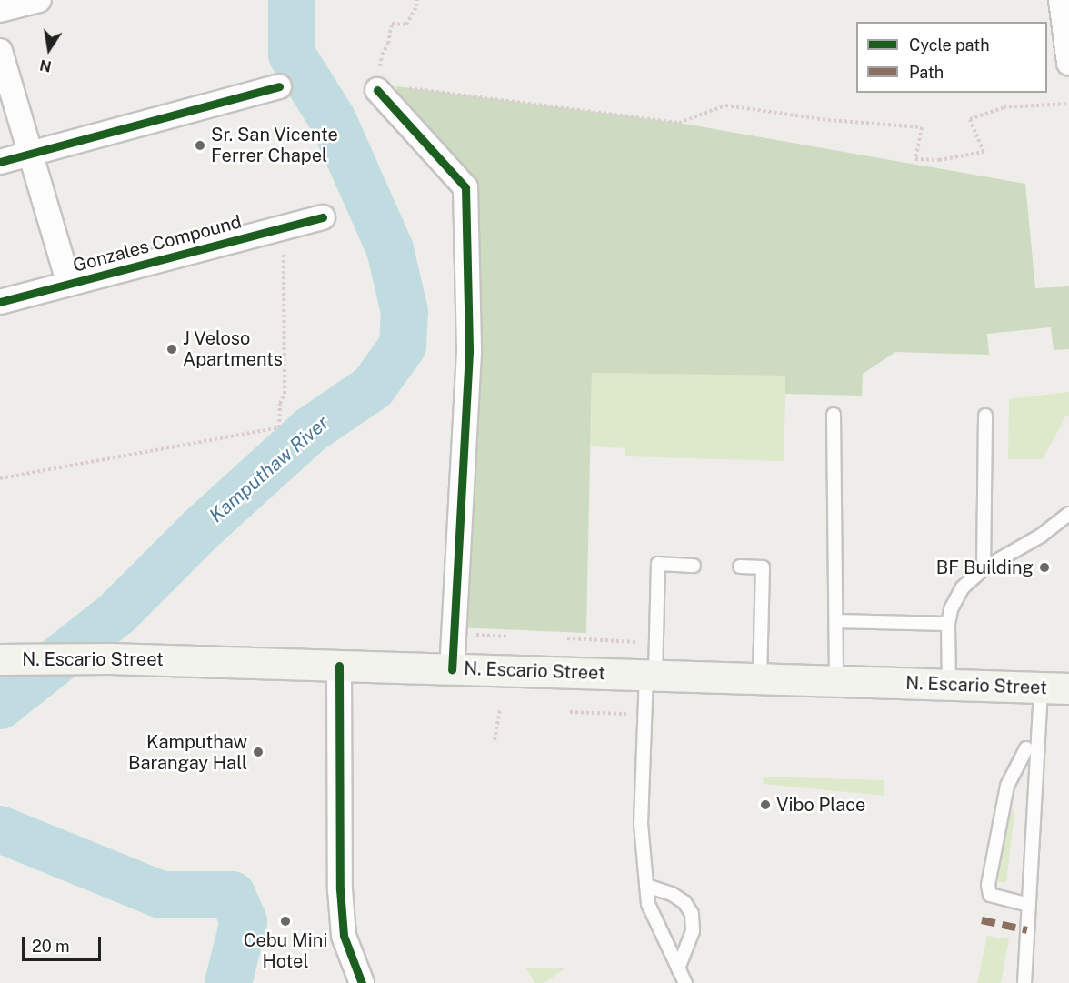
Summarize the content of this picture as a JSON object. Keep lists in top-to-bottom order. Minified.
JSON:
{"streets":{"main road":["N. Escario Street"],"street":["Gonzales Compound"]},"water":["Kamputhaw River"],"places":["Sr. San Vicente Ferrer Chapel","J Veloso Apartments","BF Building","Kamputhaw Barangay Hall","Vibo Place","Cebu Mini Hotel"],"legend":["Cycle path","Path"],"scale_bar":"20 m","north":"bottom"}
